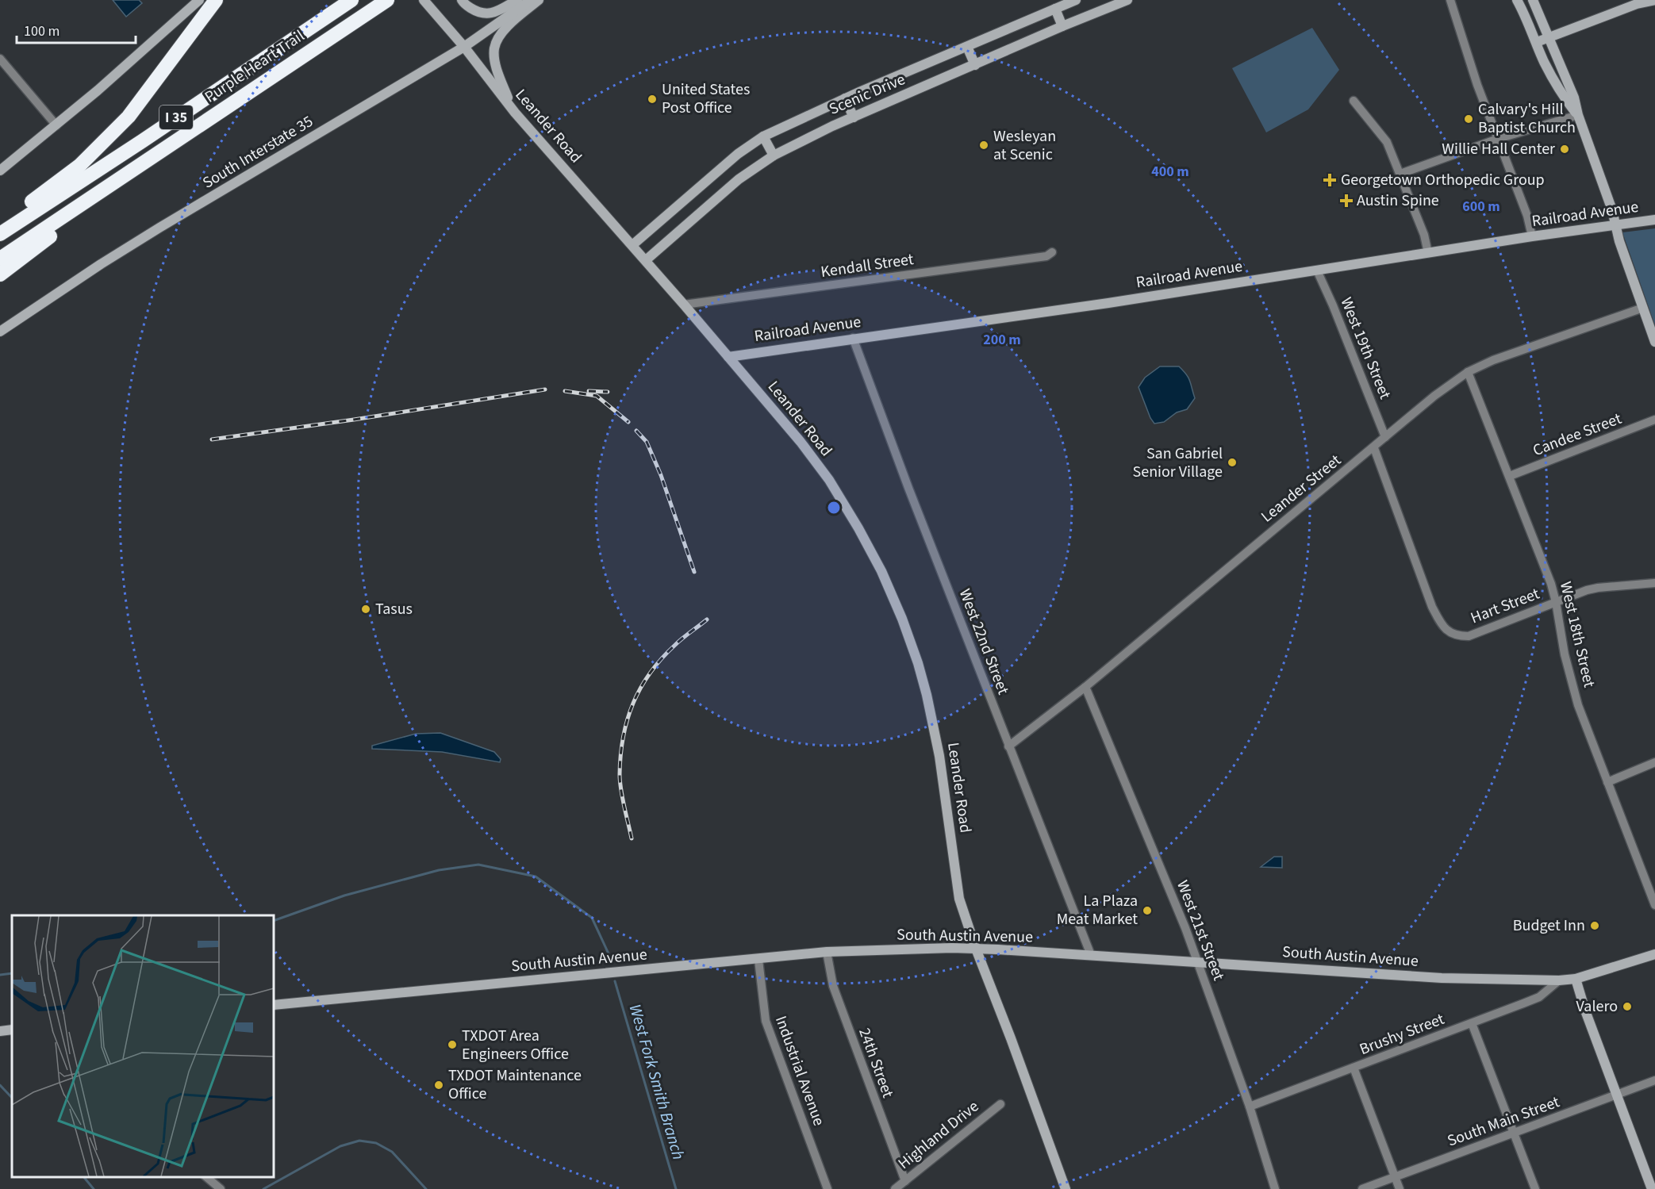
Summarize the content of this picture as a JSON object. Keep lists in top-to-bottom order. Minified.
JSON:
{"streets":{"highway":["Purple Heart Trail","I 35"],"main road":["Scenic Drive","Leander Road","South Interstate 35","Railroad Avenue","South Austin Avenue"],"street":["Kendall Street","West 19th Street","Candee Street","Leander Street","Hart Street","West 18th Street","West 22nd Street","West 21st Street","Brushy Street","24th Street","Industrial Avenue","South Main Street","Highland Drive"]},"crossings":[["Scenic Drive","Leander Road"],["Leander Road","South Interstate 35"],["Leander Road","Railroad Avenue"],["Leander Road","Kendall Street"],["Leander Road","South Austin Avenue"],["Railroad Avenue","West 19th Street"],["Railroad Avenue","West 22nd Street"],["West 19th Street","Leander Street"],["Candee Street","West 18th Street"],["Leander Street","Hart Street"],["Leander Street","West 18th Street"],["Leander Street","West 22nd Street"],["Leander Street","West 21st Street"],["Hart Street","West 18th Street"],["West 22nd Street","South Austin Avenue"],["West 21st Street","South Austin Avenue"],["West 21st Street","Brushy Street"],["South Austin Avenue","Brushy Street"],["South Austin Avenue","24th Street"],["South Austin Avenue","Industrial Avenue"],["24th Street","Highland Drive"]],"water":["West Fork Smith Branch"],"places":{"other":["United States Post Office","Calvary's Hill Baptist Church","Wesleyan at Scenic","Willie Hall Center","San Gabriel Senior Village","Tasus","La Plaza Meat Market","Budget Inn","Valero","TXDOT Area Engineers Office","TXDOT Maintenance Office"],"health":["Georgetown Orthopedic Group","Austin Spine"]},"scale_bar":"100 m","rings":["400 m","600 m","200 m"]}
